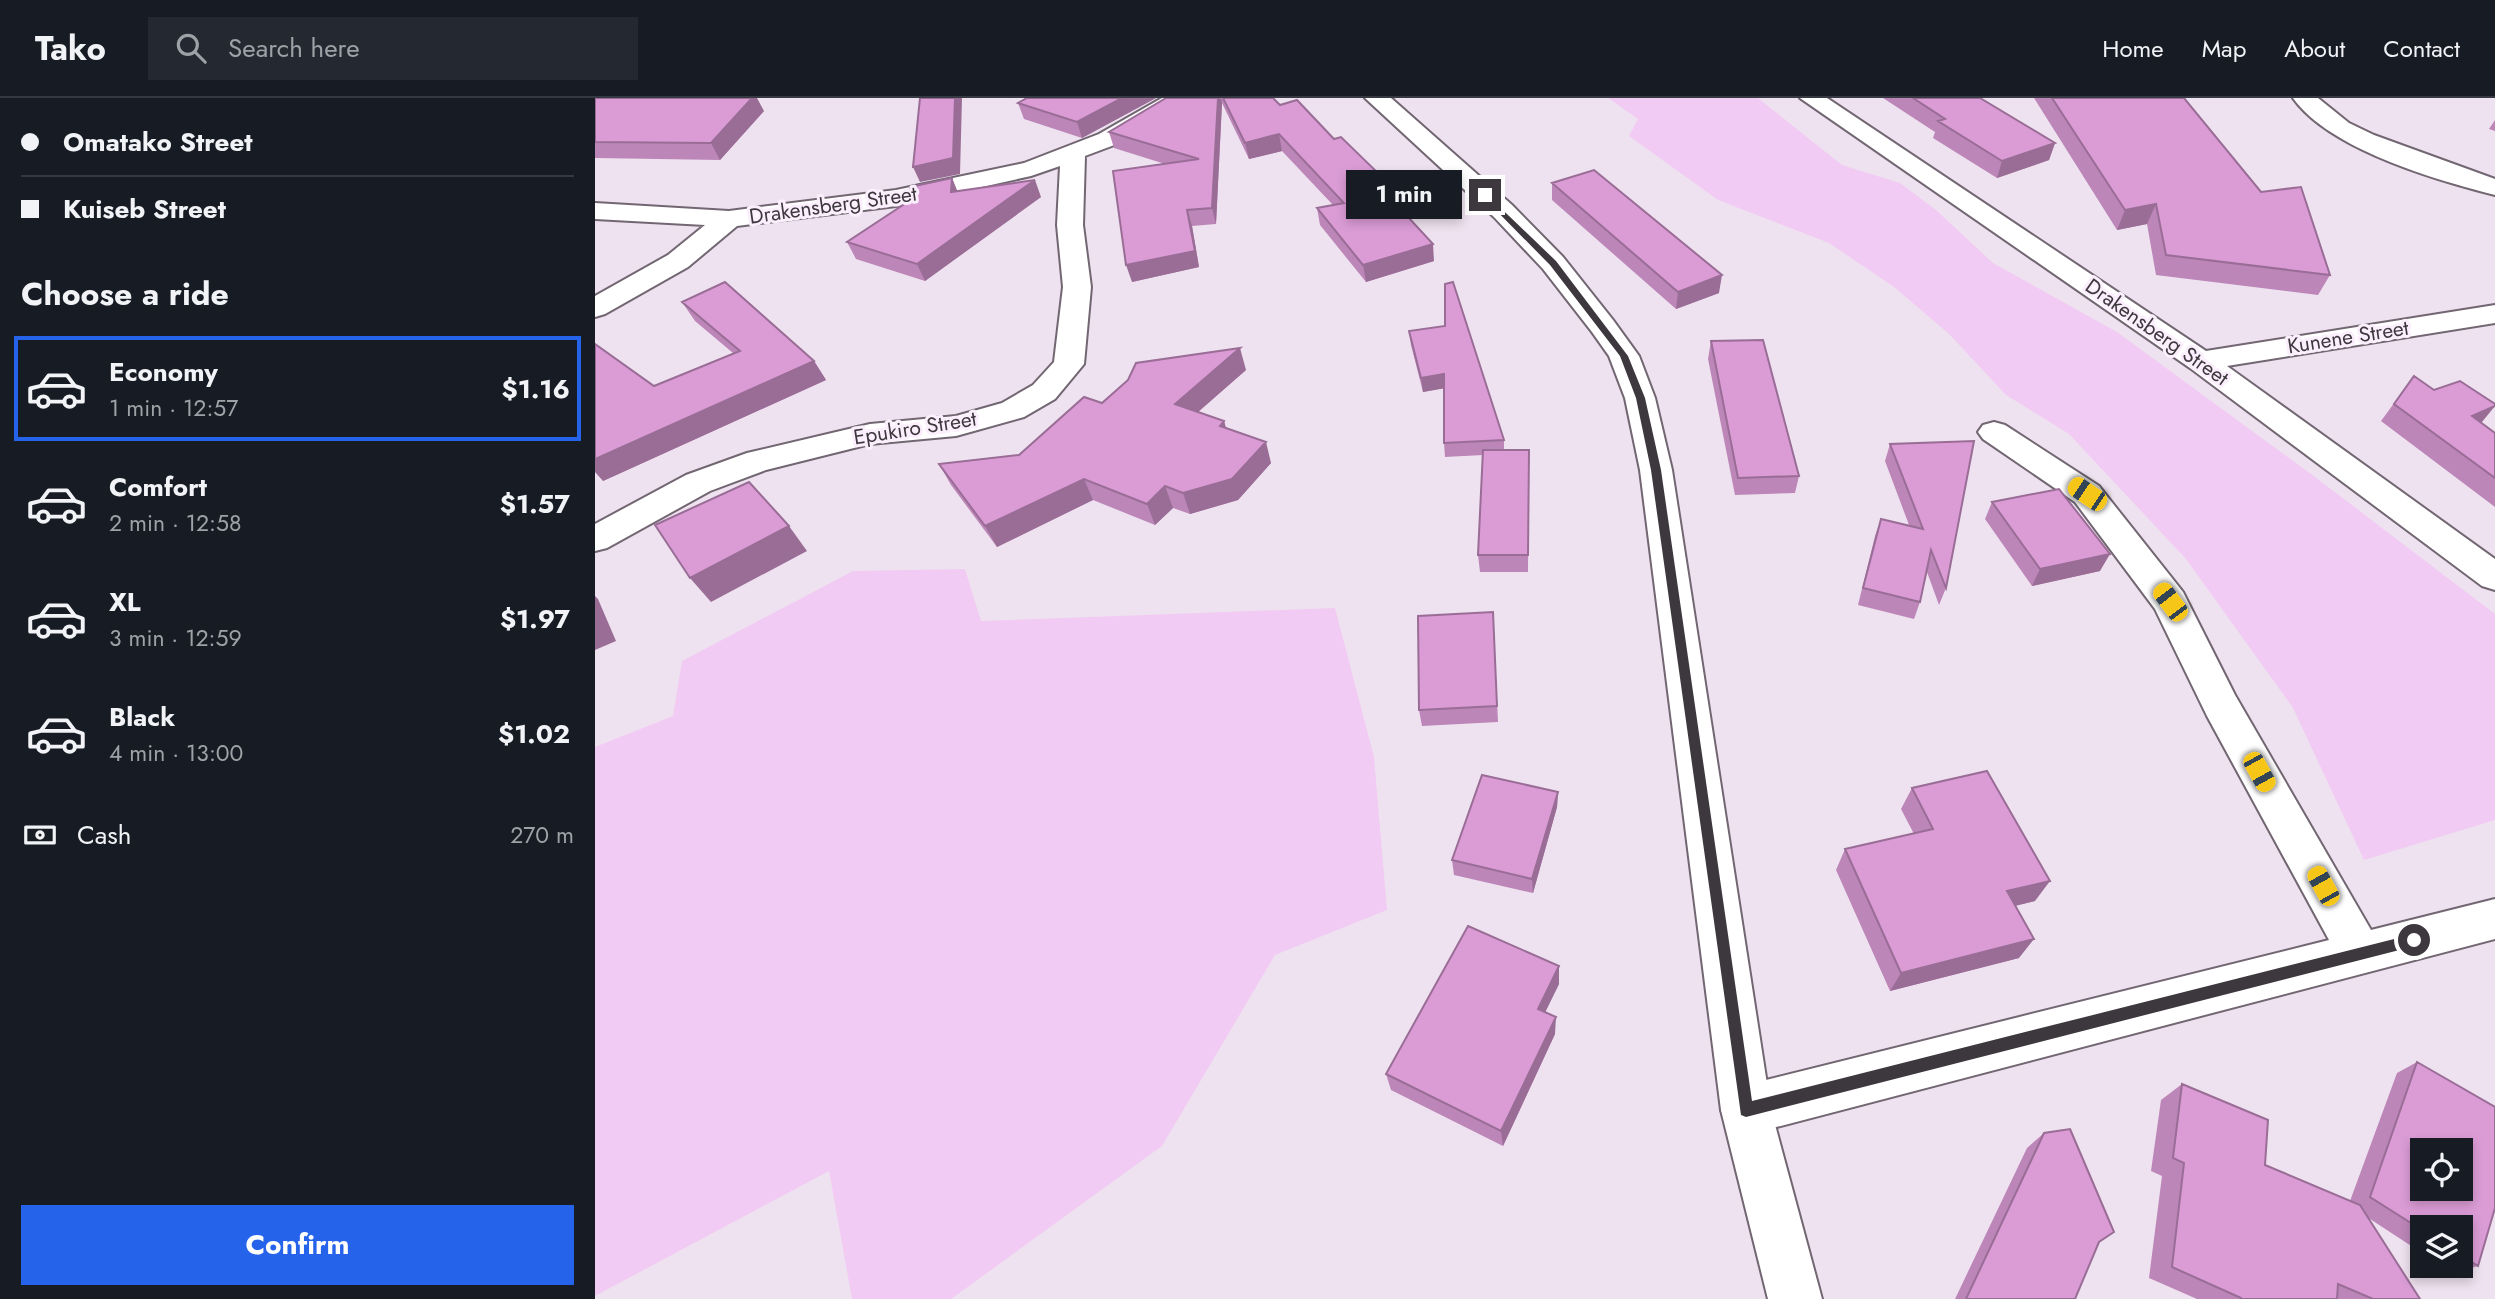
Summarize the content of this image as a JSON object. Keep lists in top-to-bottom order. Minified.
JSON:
{"streets":{"street":["Drakensberg Street","Kunene Street","Epukiro Street"]},"crossings":[["Drakensberg Street","Kunene Street"],["Drakensberg Street","Epukiro Street"]],"page":{"header":"Tako","search":"Search here","nav":["Home","Map","About","Contact"],"banner":["Omatako Street","Kuiseb Street"],"bubble":"1 min","heading":"Choose a ride","list":[{"name":"Economy","note":"1 min · 12:57","value":"$1.16"},{"name":"Comfort","note":"2 min · 12:58","value":"$1.57"},{"name":"XL","note":"3 min · 12:59","value":"$1.97"},{"name":"Black","note":"4 min · 13:00","value":"$1.02"}],"pay":["Cash","270 m"],"buttons":"Confirm"}}
